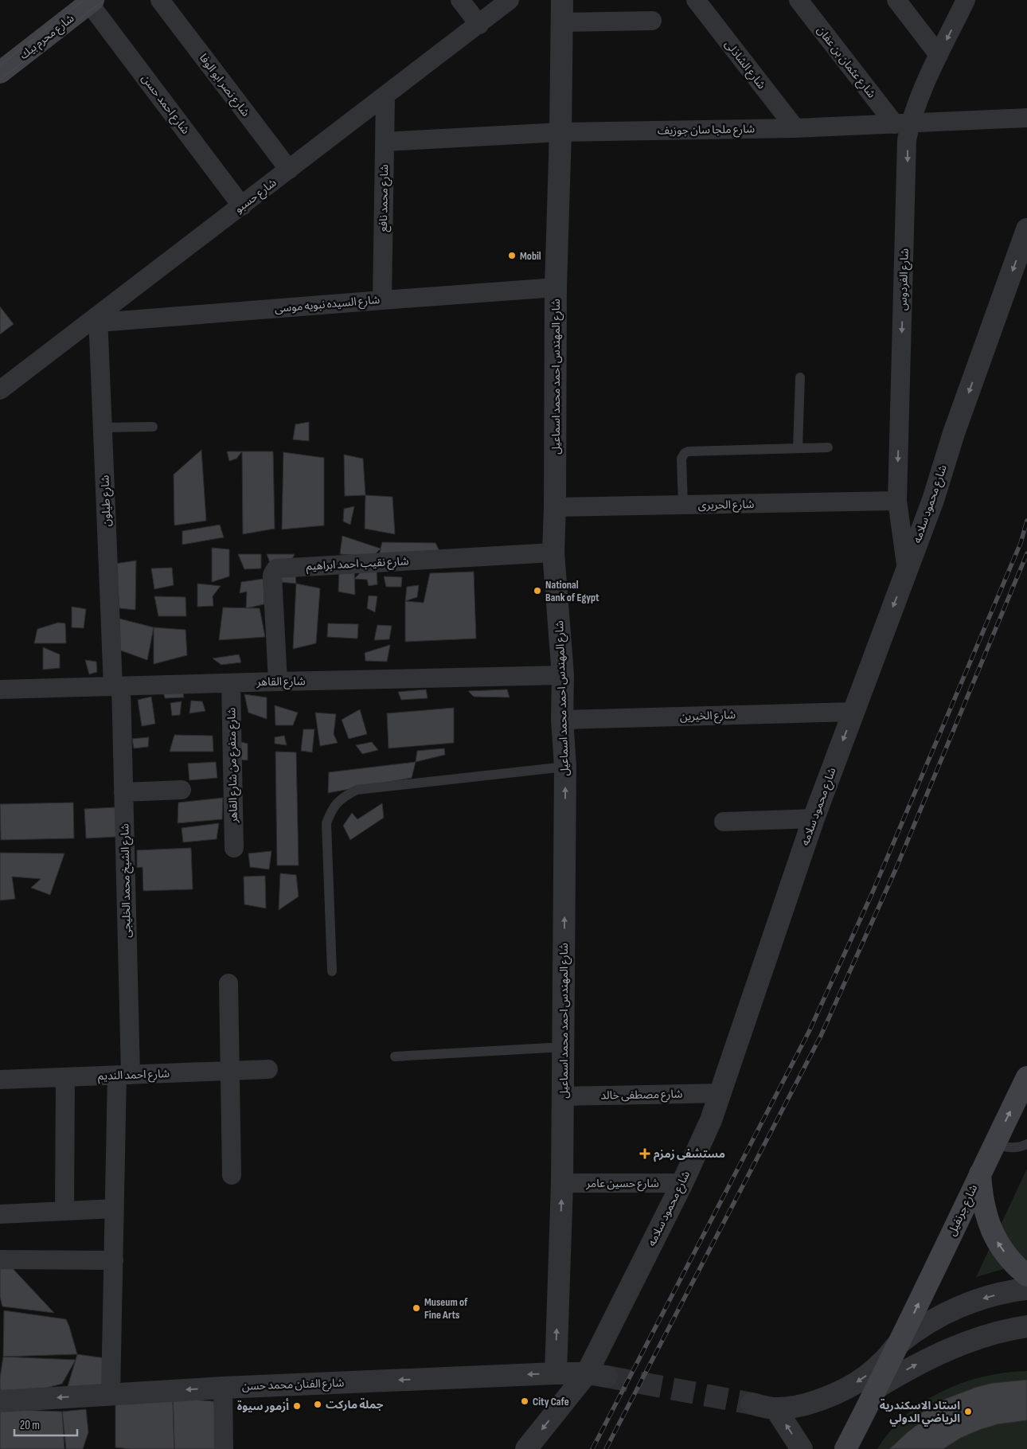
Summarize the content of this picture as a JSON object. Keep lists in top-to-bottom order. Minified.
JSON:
{"streets":{"main road":["شارع محرم بيك","شارع جرنفيل"],"street":["شارع عثمان بن عفان","شارع الشاذلى","شارع نصر ابو الوفا","شارع احمد حسن","شارع ملجا سان جوزيف","شارع حسبو","شارع محمد نافع","شارع الفردوس","شارع السيده نبويه موسى","شارع المهندس احمد محمد اسماعيل","شارع طيلون","شارع محمود سلامه","شارع الحريرى","شارع نقيب احمد ابراهيم","شارع القاهر","شارع الخيرين","شارع متفرع من شارع القاهر","شارع الشيخ محمد الخليجى","شارع احمد النديم","شارع مصطفى خالد","شارع حسين عامر","شارع الفنان محمد حسن"]},"crossings":[["شارع محرم بيك","شارع احمد حسن"],["شارع عثمان بن عفان","شارع ملجا سان جوزيف"],["شارع عثمان بن عفان","شارع الفردوس"],["شارع الشاذلى","شارع ملجا سان جوزيف"],["شارع نصر ابو الوفا","شارع حسبو"],["شارع احمد حسن","شارع حسبو"],["شارع ملجا سان جوزيف","شارع محمد نافع"],["شارع ملجا سان جوزيف","شارع الفردوس"],["شارع ملجا سان جوزيف","شارع المهندس احمد محمد اسماعيل"],["شارع حسبو","شارع محمد نافع"],["شارع حسبو","شارع السيده نبويه موسى"],["شارع حسبو","شارع طيلون"],["شارع محمد نافع","شارع السيده نبويه موسى"],["شارع الفردوس","شارع محمود سلامه"],["شارع الفردوس","شارع الحريرى"],["شارع السيده نبويه موسى","شارع المهندس احمد محمد اسماعيل"],["شارع السيده نبويه موسى","شارع طيلون"],["شارع المهندس احمد محمد اسماعيل","شارع الحريرى"],["شارع المهندس احمد محمد اسماعيل","شارع نقيب احمد ابراهيم"],["شارع المهندس احمد محمد اسماعيل","شارع القاهر"],["شارع المهندس احمد محمد اسماعيل","شارع الخيرين"],["شارع المهندس احمد محمد اسماعيل","شارع مصطفى خالد"],["شارع المهندس احمد محمد اسماعيل","شارع حسين عامر"],["شارع المهندس احمد محمد اسماعيل","شارع الفنان محمد حسن"],["شارع طيلون","شارع القاهر"],["شارع طيلون","شارع الشيخ محمد الخليجى"],["شارع محمود سلامه","شارع الخيرين"],["شارع محمود سلامه","شارع مصطفى خالد"],["شارع محمود سلامه","شارع حسين عامر"],["شارع محمود سلامه","شارع الفنان محمد حسن"],["شارع نقيب احمد ابراهيم","شارع القاهر"],["شارع القاهر","شارع متفرع من شارع القاهر"],["شارع القاهر","شارع الشيخ محمد الخليجى"],["شارع الشيخ محمد الخليجى","شارع احمد النديم"],["شارع الشيخ محمد الخليجى","شارع الفنان محمد حسن"]],"one_way":["شارع الفردوس","شارع محمود سلامه","شارع جرنفيل"],"places":{"other":["Mobil","National Bank of Egypt","Museum of Fine Arts","City Cafe","جملة ماركت","أزمور سيوة","استاد الاسكندرية الرياضي الدولي"],"health":["مستشفى زمزم"]},"scale_bar":"20 m"}
